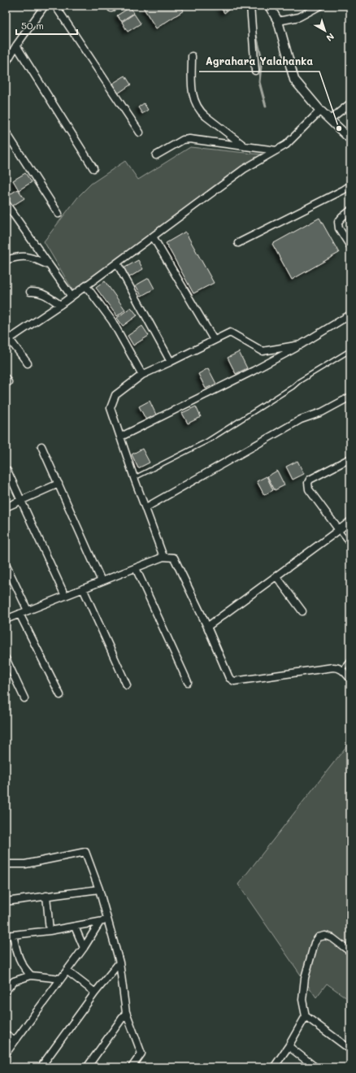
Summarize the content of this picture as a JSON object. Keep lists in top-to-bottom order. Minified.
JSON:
{"places":["Agrahara Yalahanka"],"scale_bar":"50 m","north":"bottom right"}
